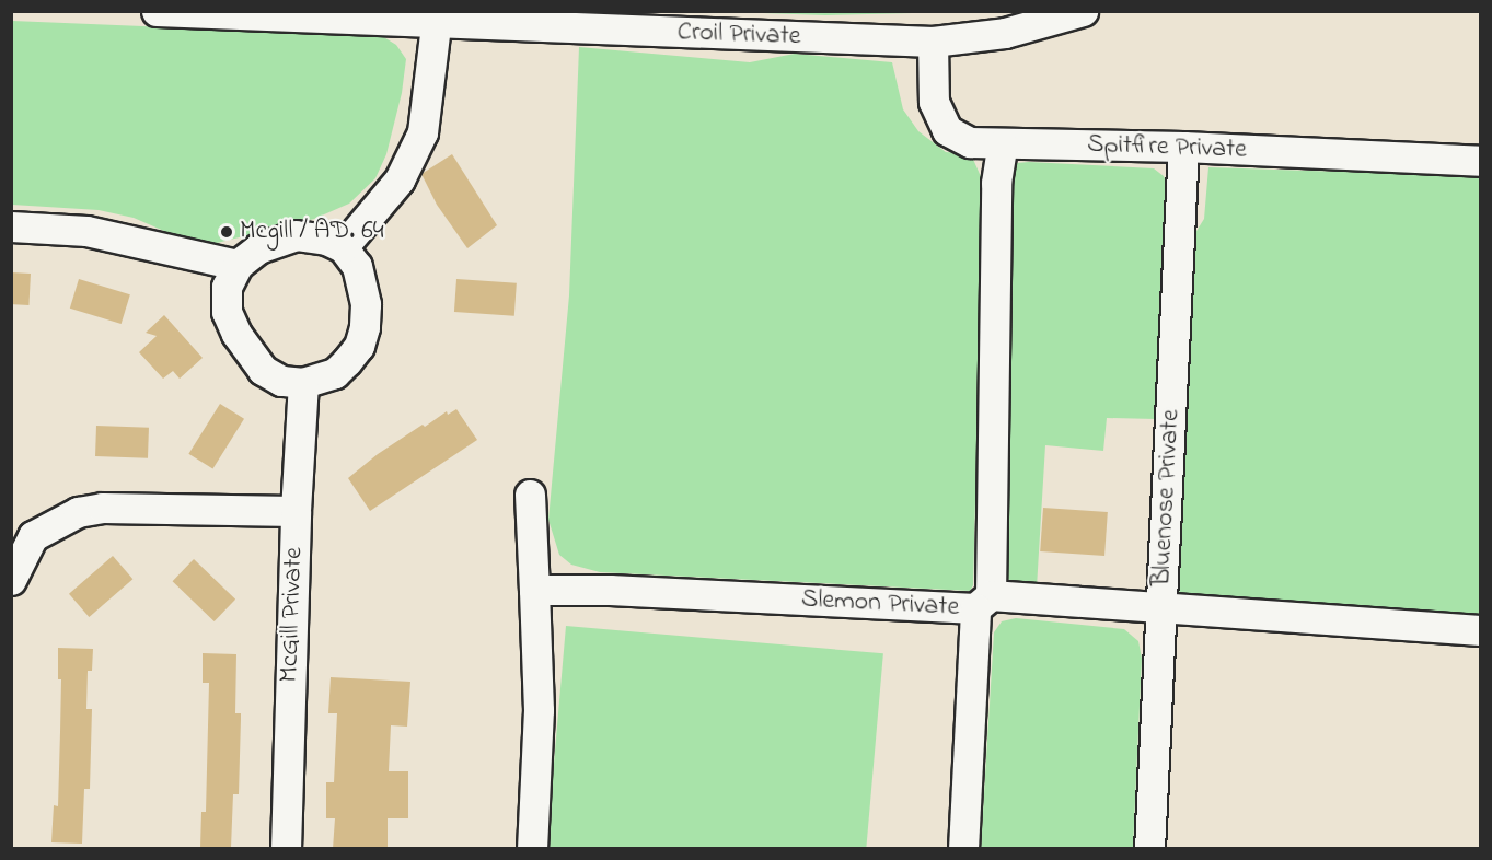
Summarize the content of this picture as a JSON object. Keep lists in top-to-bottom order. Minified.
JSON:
{"streets":{"street":["Croil Private","Spitfire Private","Bluenose Private","Slemon Private","McGill Private"]},"crossings":[["Croil Private","Spitfire Private"],["Spitfire Private","Bluenose Private"],["Bluenose Private","Slemon Private"]],"places":["Mcgill / AD. 64"]}
